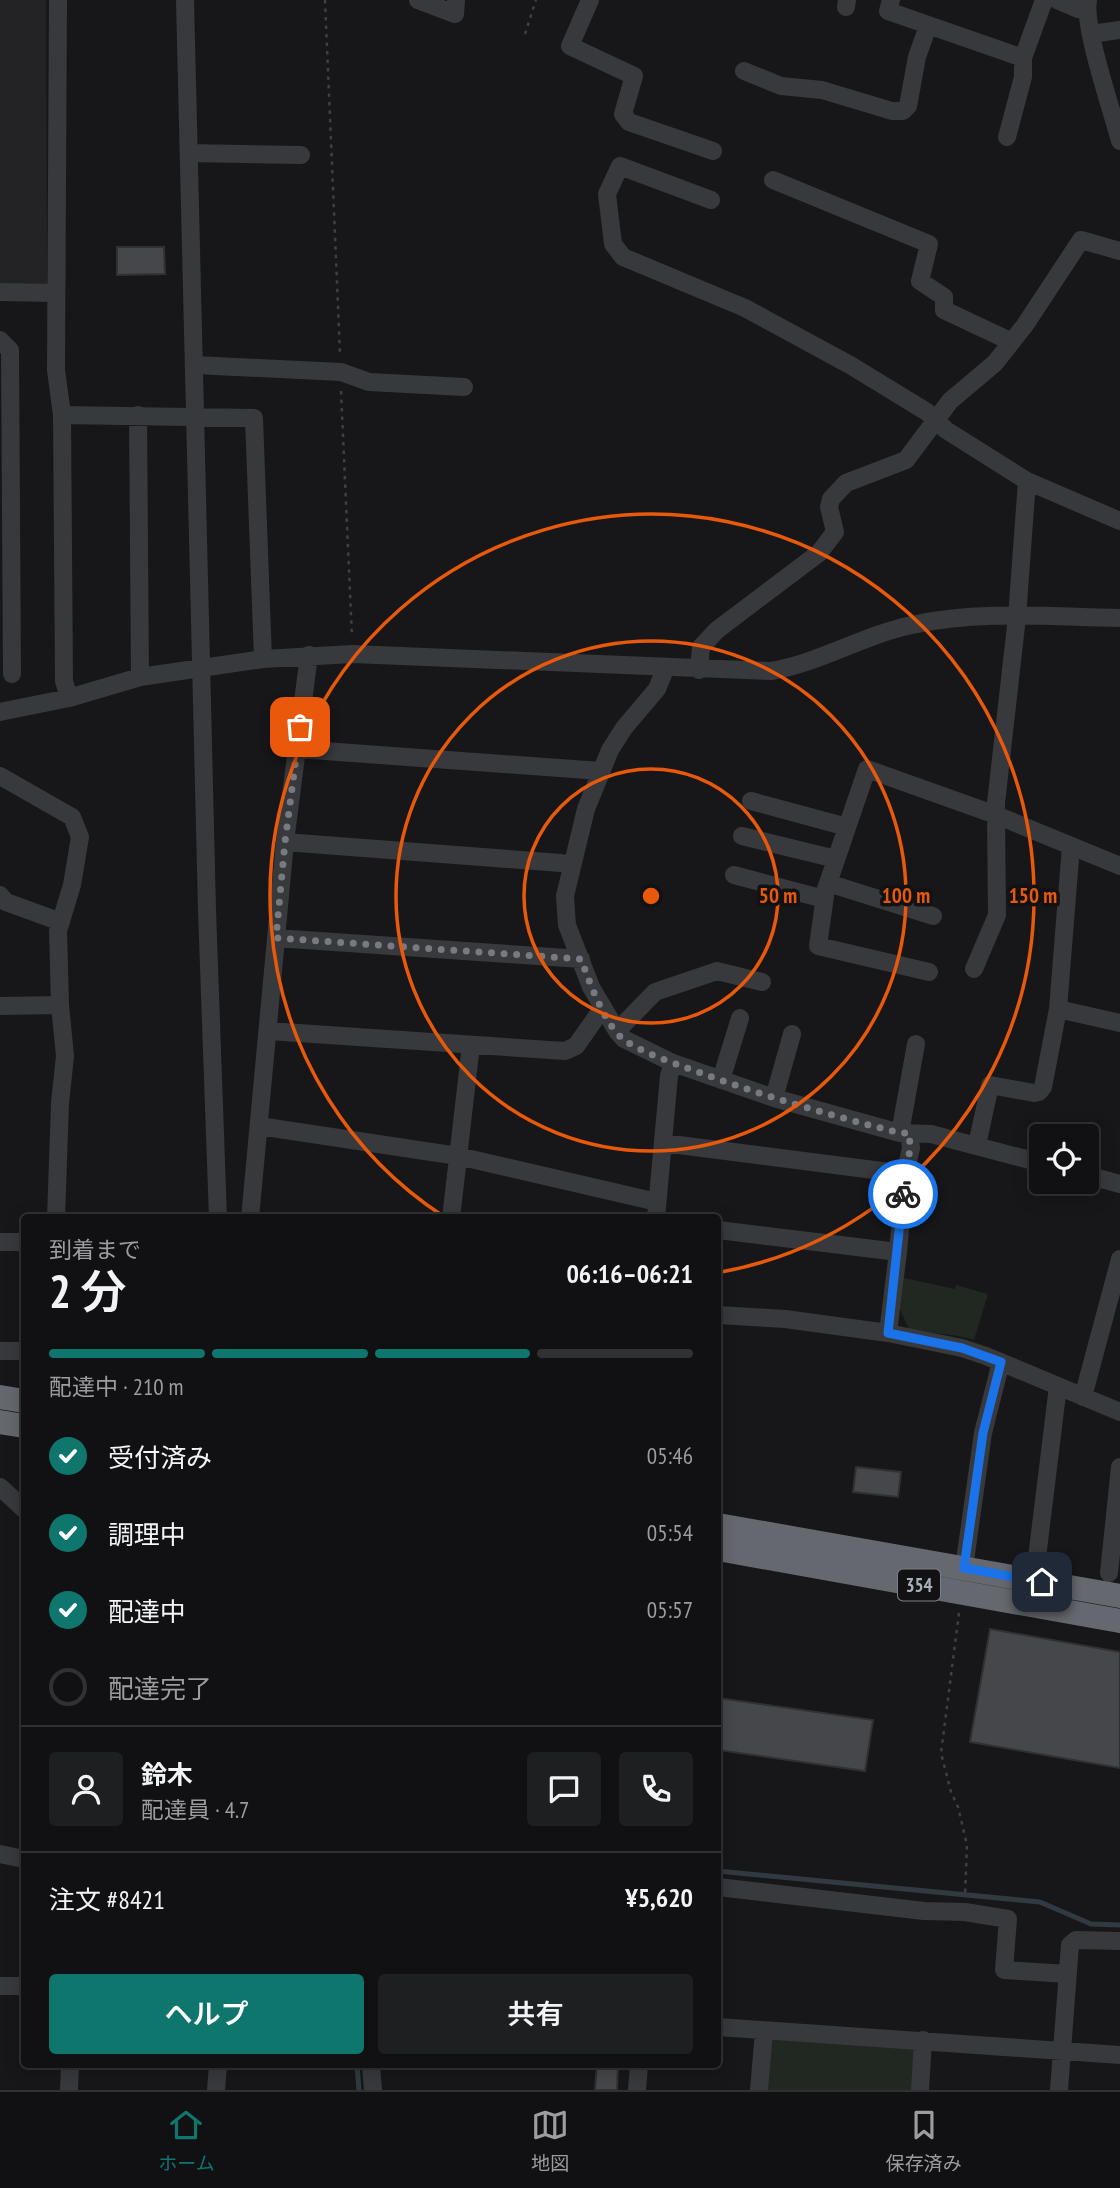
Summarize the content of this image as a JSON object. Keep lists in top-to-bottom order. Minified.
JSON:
{"streets":{"highway":["354"]},"page":{"heading":["2 分","到着まで","06:16–06:21"],"panel":["鈴木","配達員 · 4.7","注文 #8421","¥5,620"],"bar":"配達中 · 210 m","list":[["受付済み","05:46"],["調理中","05:54"],["配達中","05:57"],"配達完了"],"buttons":["ヘルプ","共有"],"tabs":["ホーム","地図","保存済み"]},"rings":["50 m","100 m","150 m"]}
